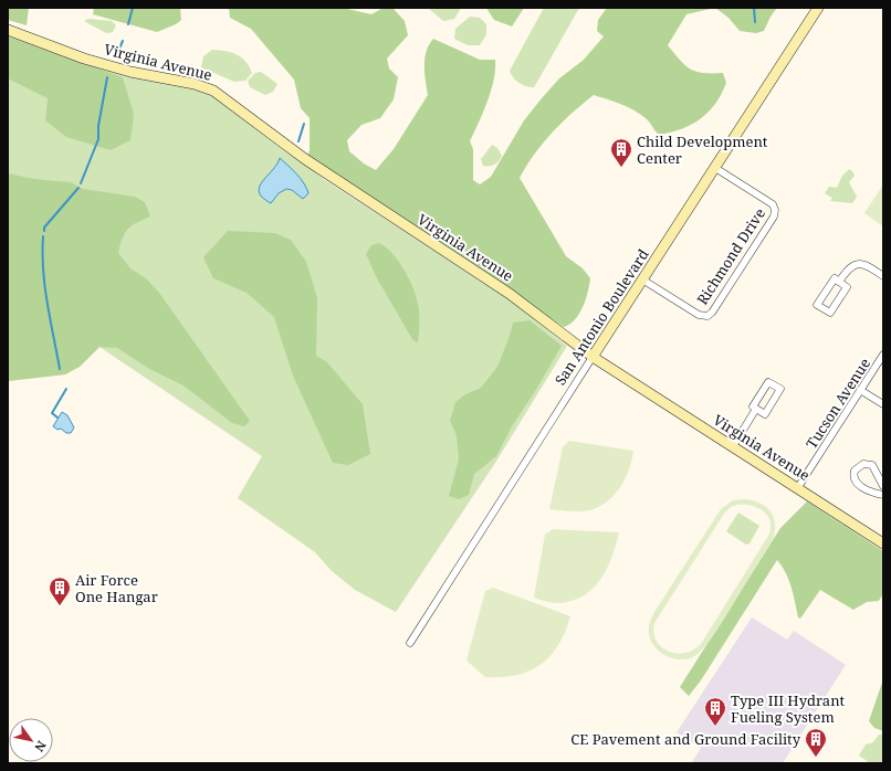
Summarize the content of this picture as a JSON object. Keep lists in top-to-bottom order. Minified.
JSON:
{"streets":{"street":["Virginia Avenue","Richmond Drive","San Antonio Boulevard","Tucson Avenue"]},"crossings":[["Virginia Avenue","San Antonio Boulevard"],["Virginia Avenue","Tucson Avenue"],["Richmond Drive","San Antonio Boulevard"]],"places":{"building":["Child Development Center","Air Force One Hangar","Type III Hydrant Fueling System","CE Pavement and Ground Facility"]},"north":"bottom right"}
